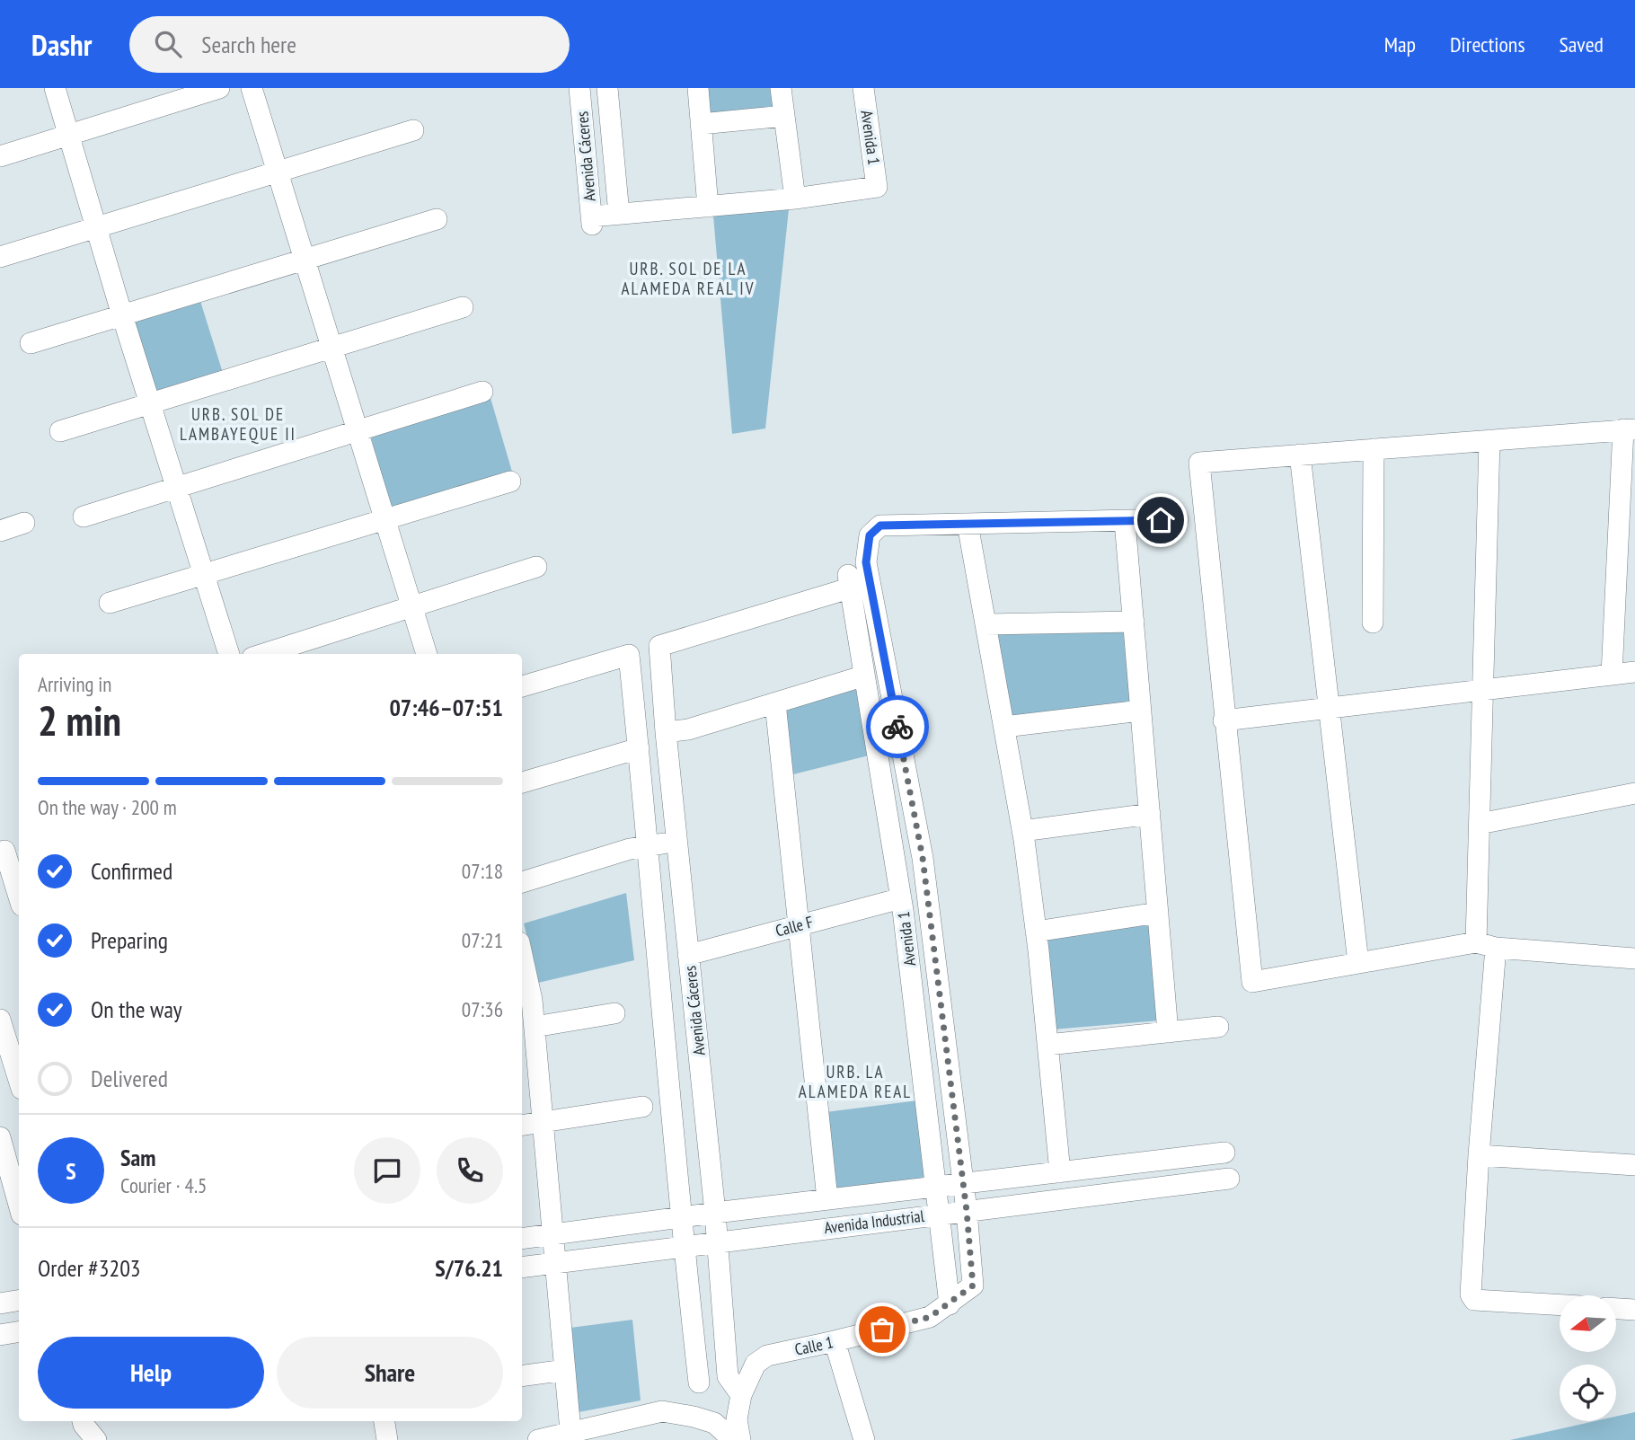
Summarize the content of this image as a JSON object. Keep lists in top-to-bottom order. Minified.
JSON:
{"streets":{"street":["Avenida 1","Avenida Cáceres","Calle F","Avenida Industrial","Calle 1"]},"crossings":[["Avenida 1","Avenida Cáceres"],["Avenida 1","Calle F"],["Avenida 1","Avenida Industrial"],["Avenida 1","Calle 1"],["Avenida Cáceres","Calle F"],["Avenida Cáceres","Avenida Industrial"],["Avenida Cáceres","Calle 1"]],"districts":["URB. SOL DE LA ALAMEDA REAL IV","URB. SOL DE LAMBAYEQUE II","URB. LA ALAMEDA REAL"],"north":"left","page":{"header":"Dashr","search":"Search here","nav":["Map","Directions","Saved"],"heading":["2 min","Arriving in","07:46–07:51"],"panel":["Sam","Courier · 4.5","Order #3203","S/76.21"],"bar":"On the way · 200 m","list":[["Confirmed","07:18"],["Preparing","07:21"],["On the way","07:36"],"Delivered"],"round":"S","buttons":["Help","Share"]}}
